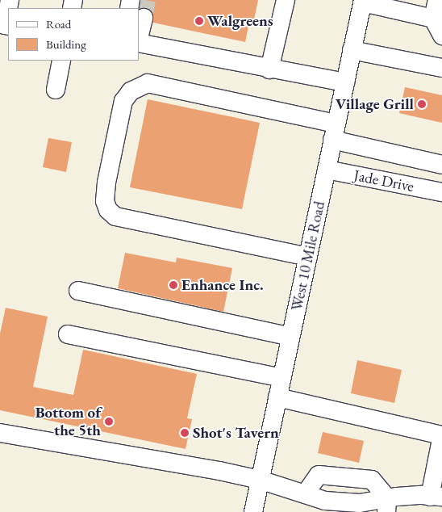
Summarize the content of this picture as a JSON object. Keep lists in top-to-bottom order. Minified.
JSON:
{"streets":{"street":["Jade Drive","West 10 Mile Road"]},"crossings":[["Jade Drive","West 10 Mile Road"]],"places":["Walgreens","Village Grill","Enhance Inc.","Bottom of the 5th","Shot's Tavern"],"legend":["Road","Building"]}
